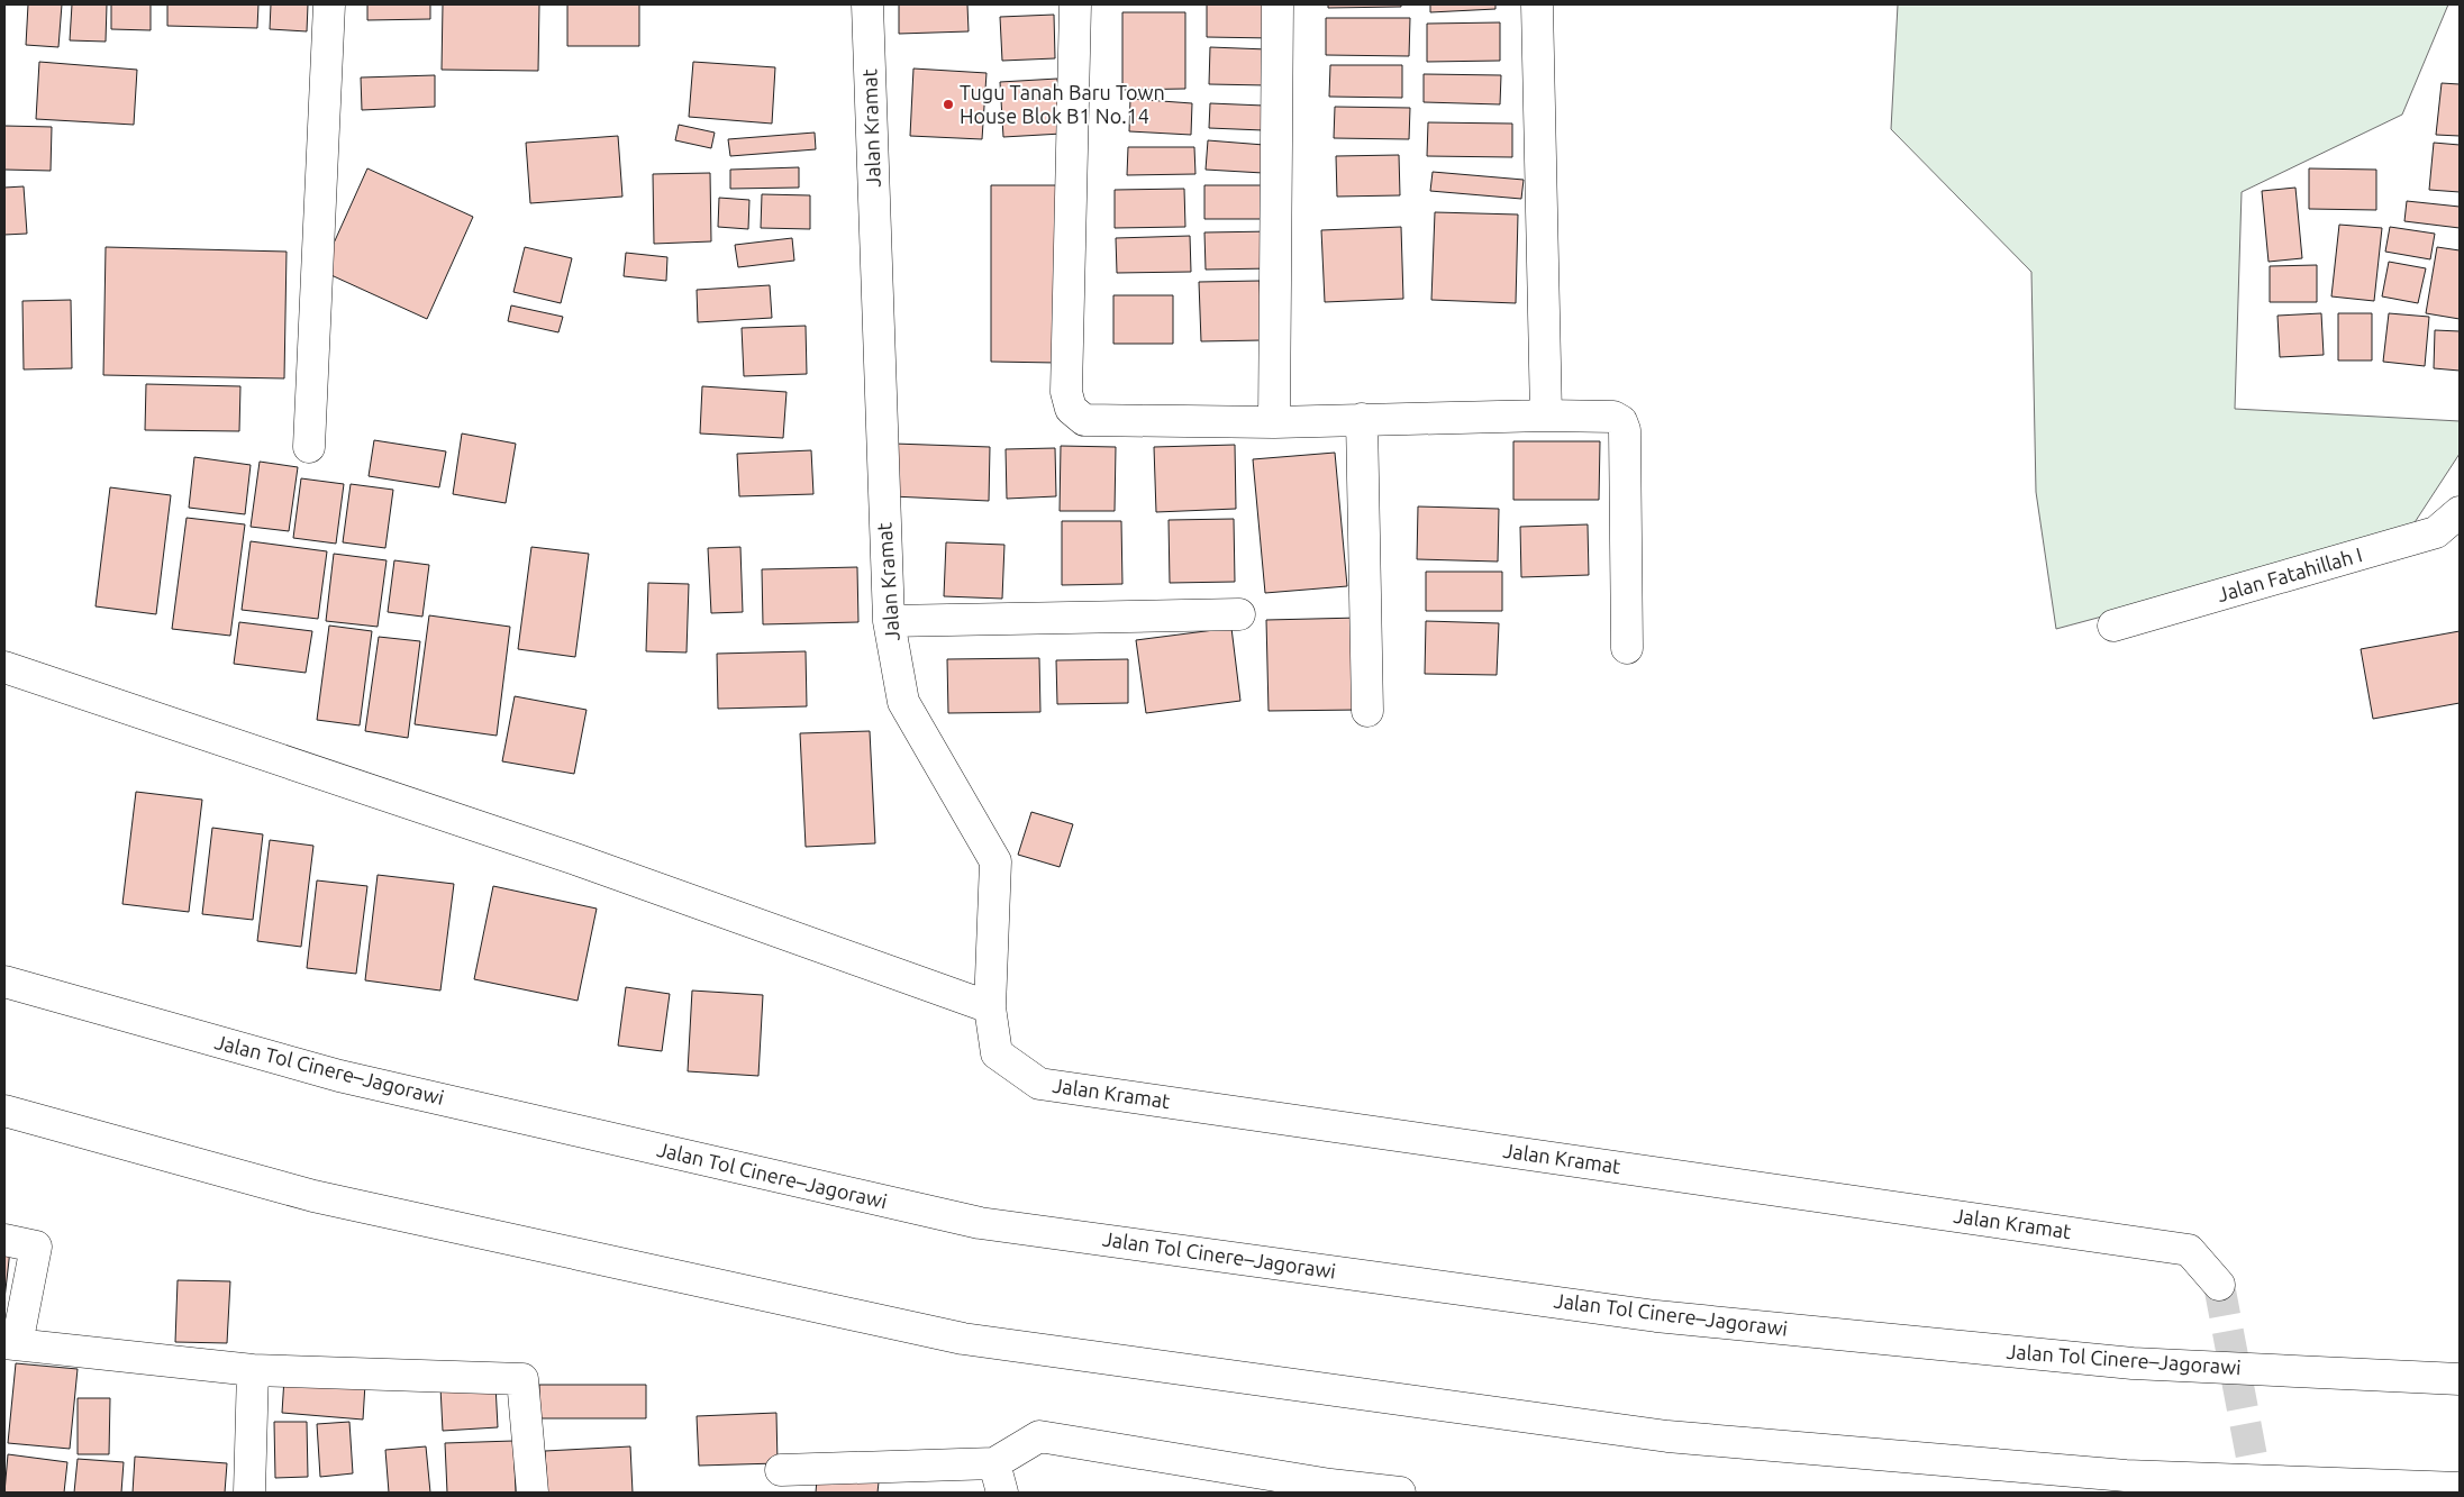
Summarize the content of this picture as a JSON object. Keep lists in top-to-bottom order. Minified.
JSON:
{"streets":{"main road":["Jalan Kramat","Jalan Fatahillah I","Jalan Tol Cinere–Jagorawi"]},"places":["Tugu Tanah Baru Town House Blok B1 No.14"]}
